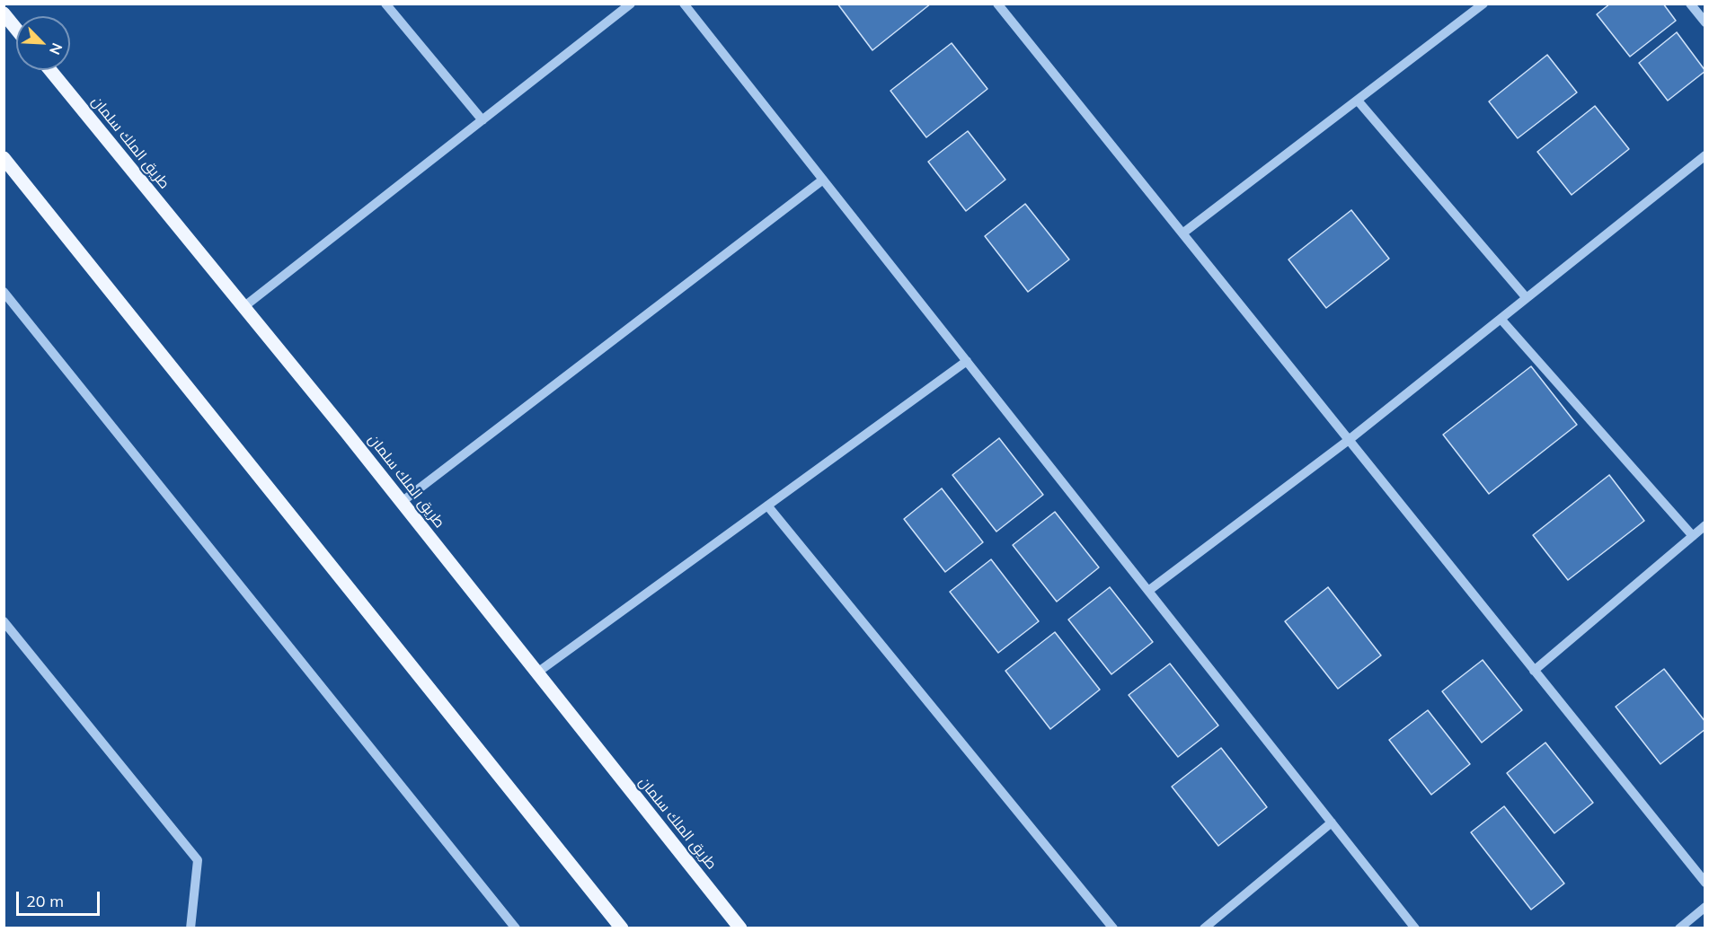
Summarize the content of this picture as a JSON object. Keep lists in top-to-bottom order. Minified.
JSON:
{"streets":{"main road":["طريق الملك سلمان"]},"scale_bar":"20 m","north":"bottom right"}
